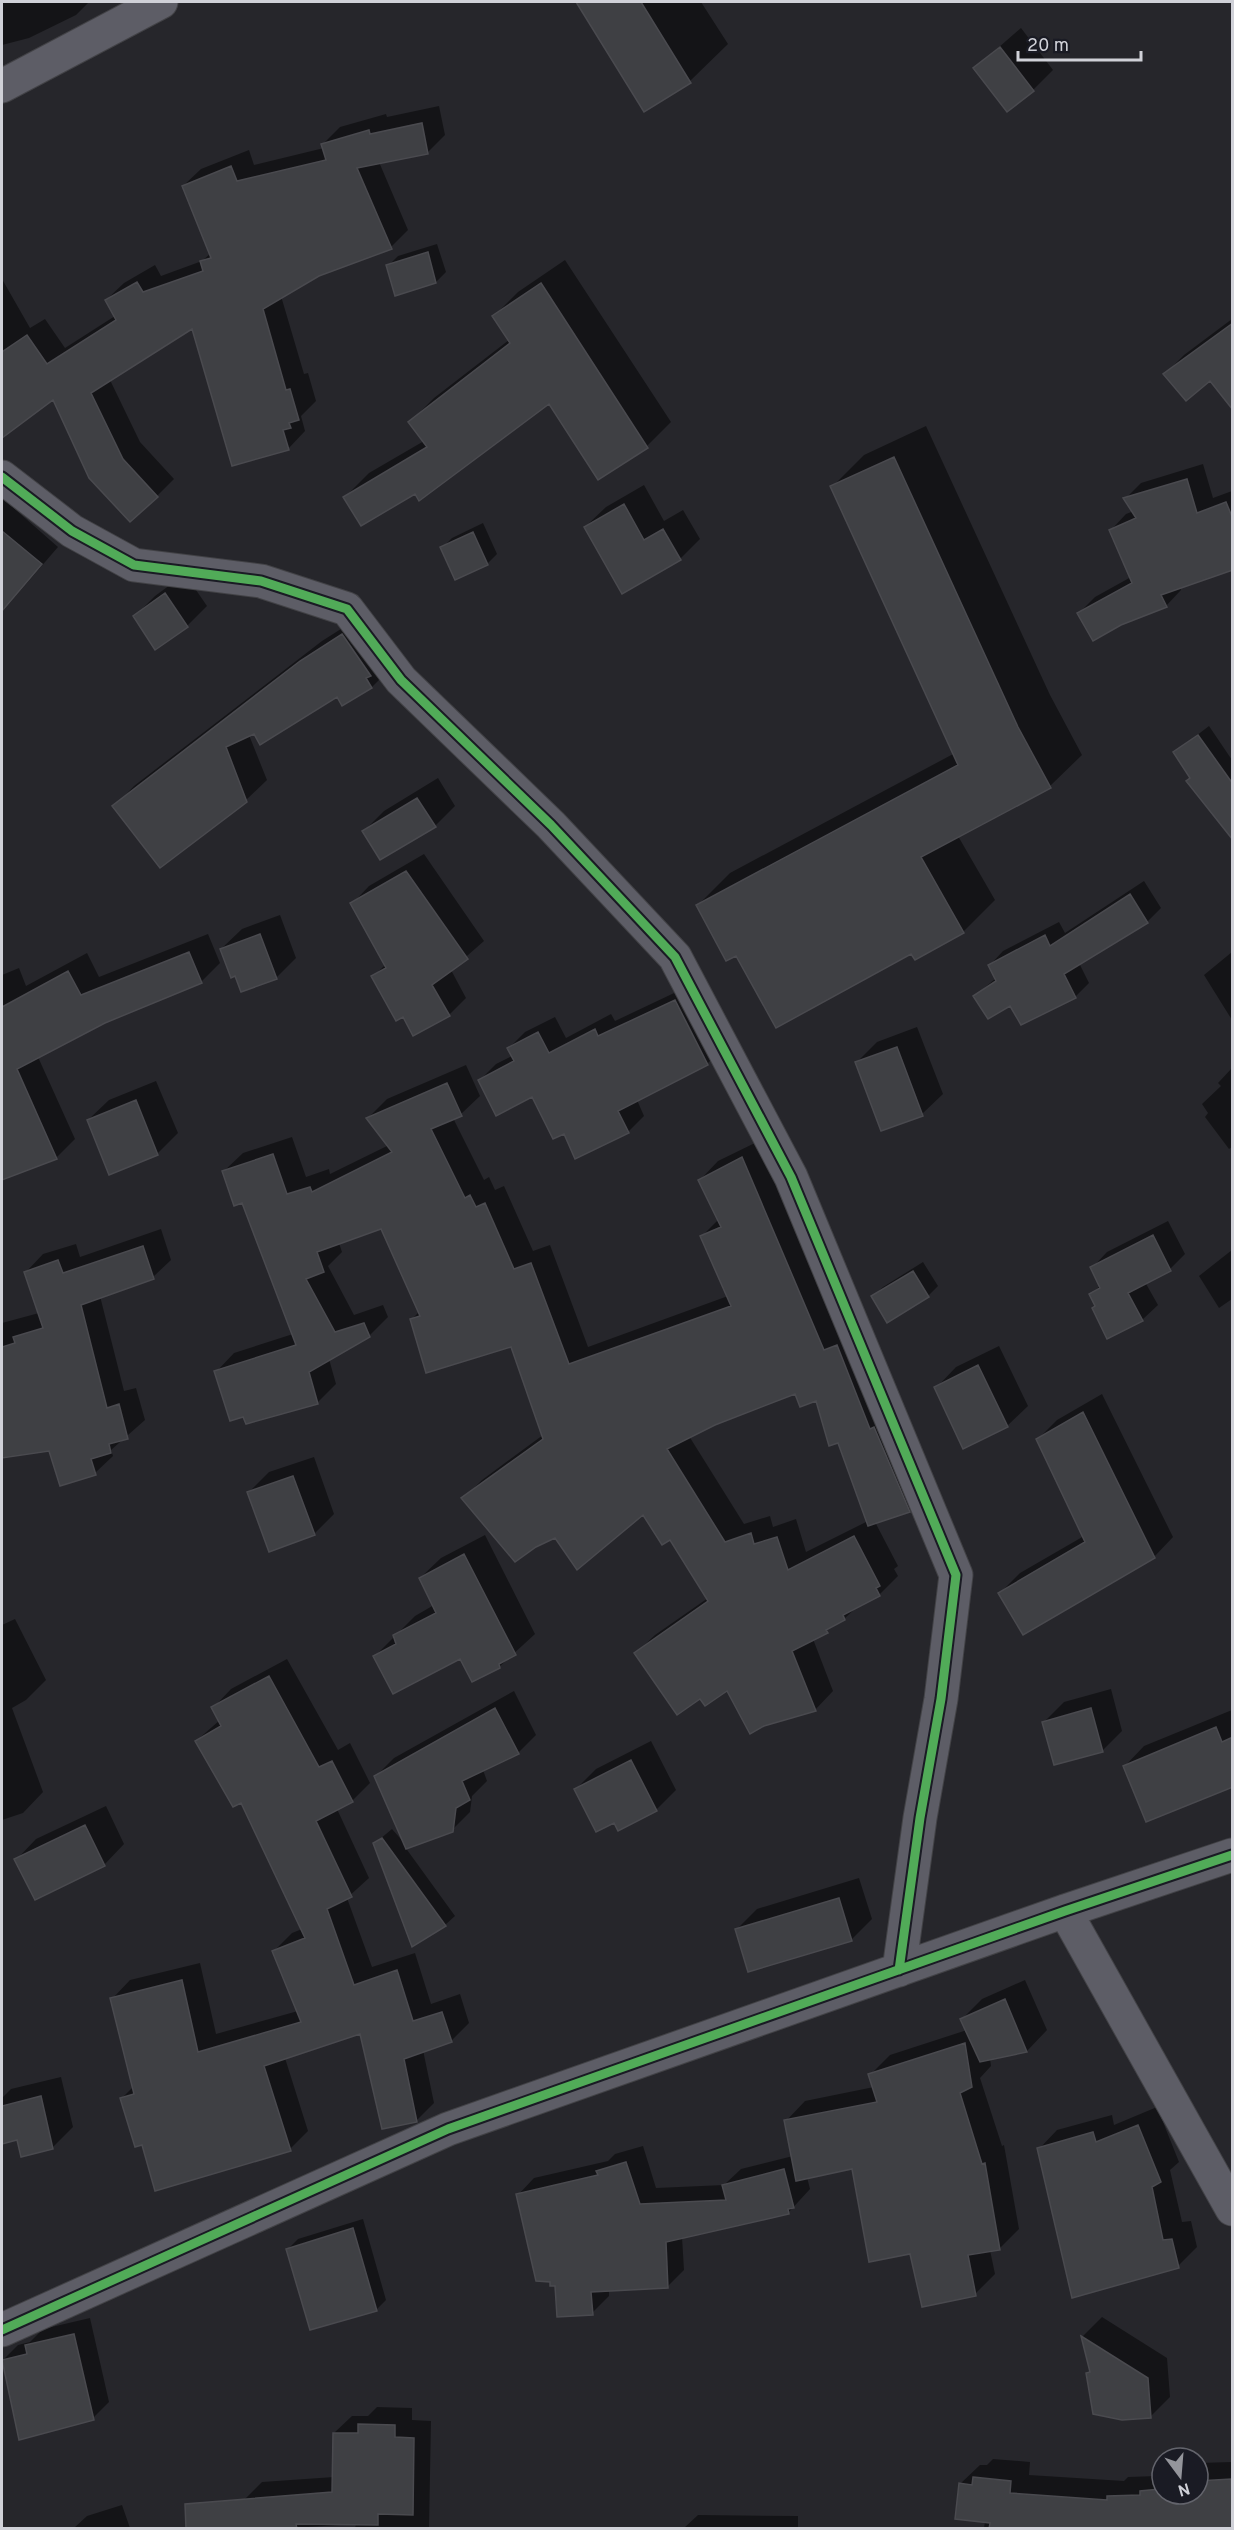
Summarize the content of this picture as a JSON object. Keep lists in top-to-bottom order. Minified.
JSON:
{"scale_bar":"20 m","north":"bottom"}
